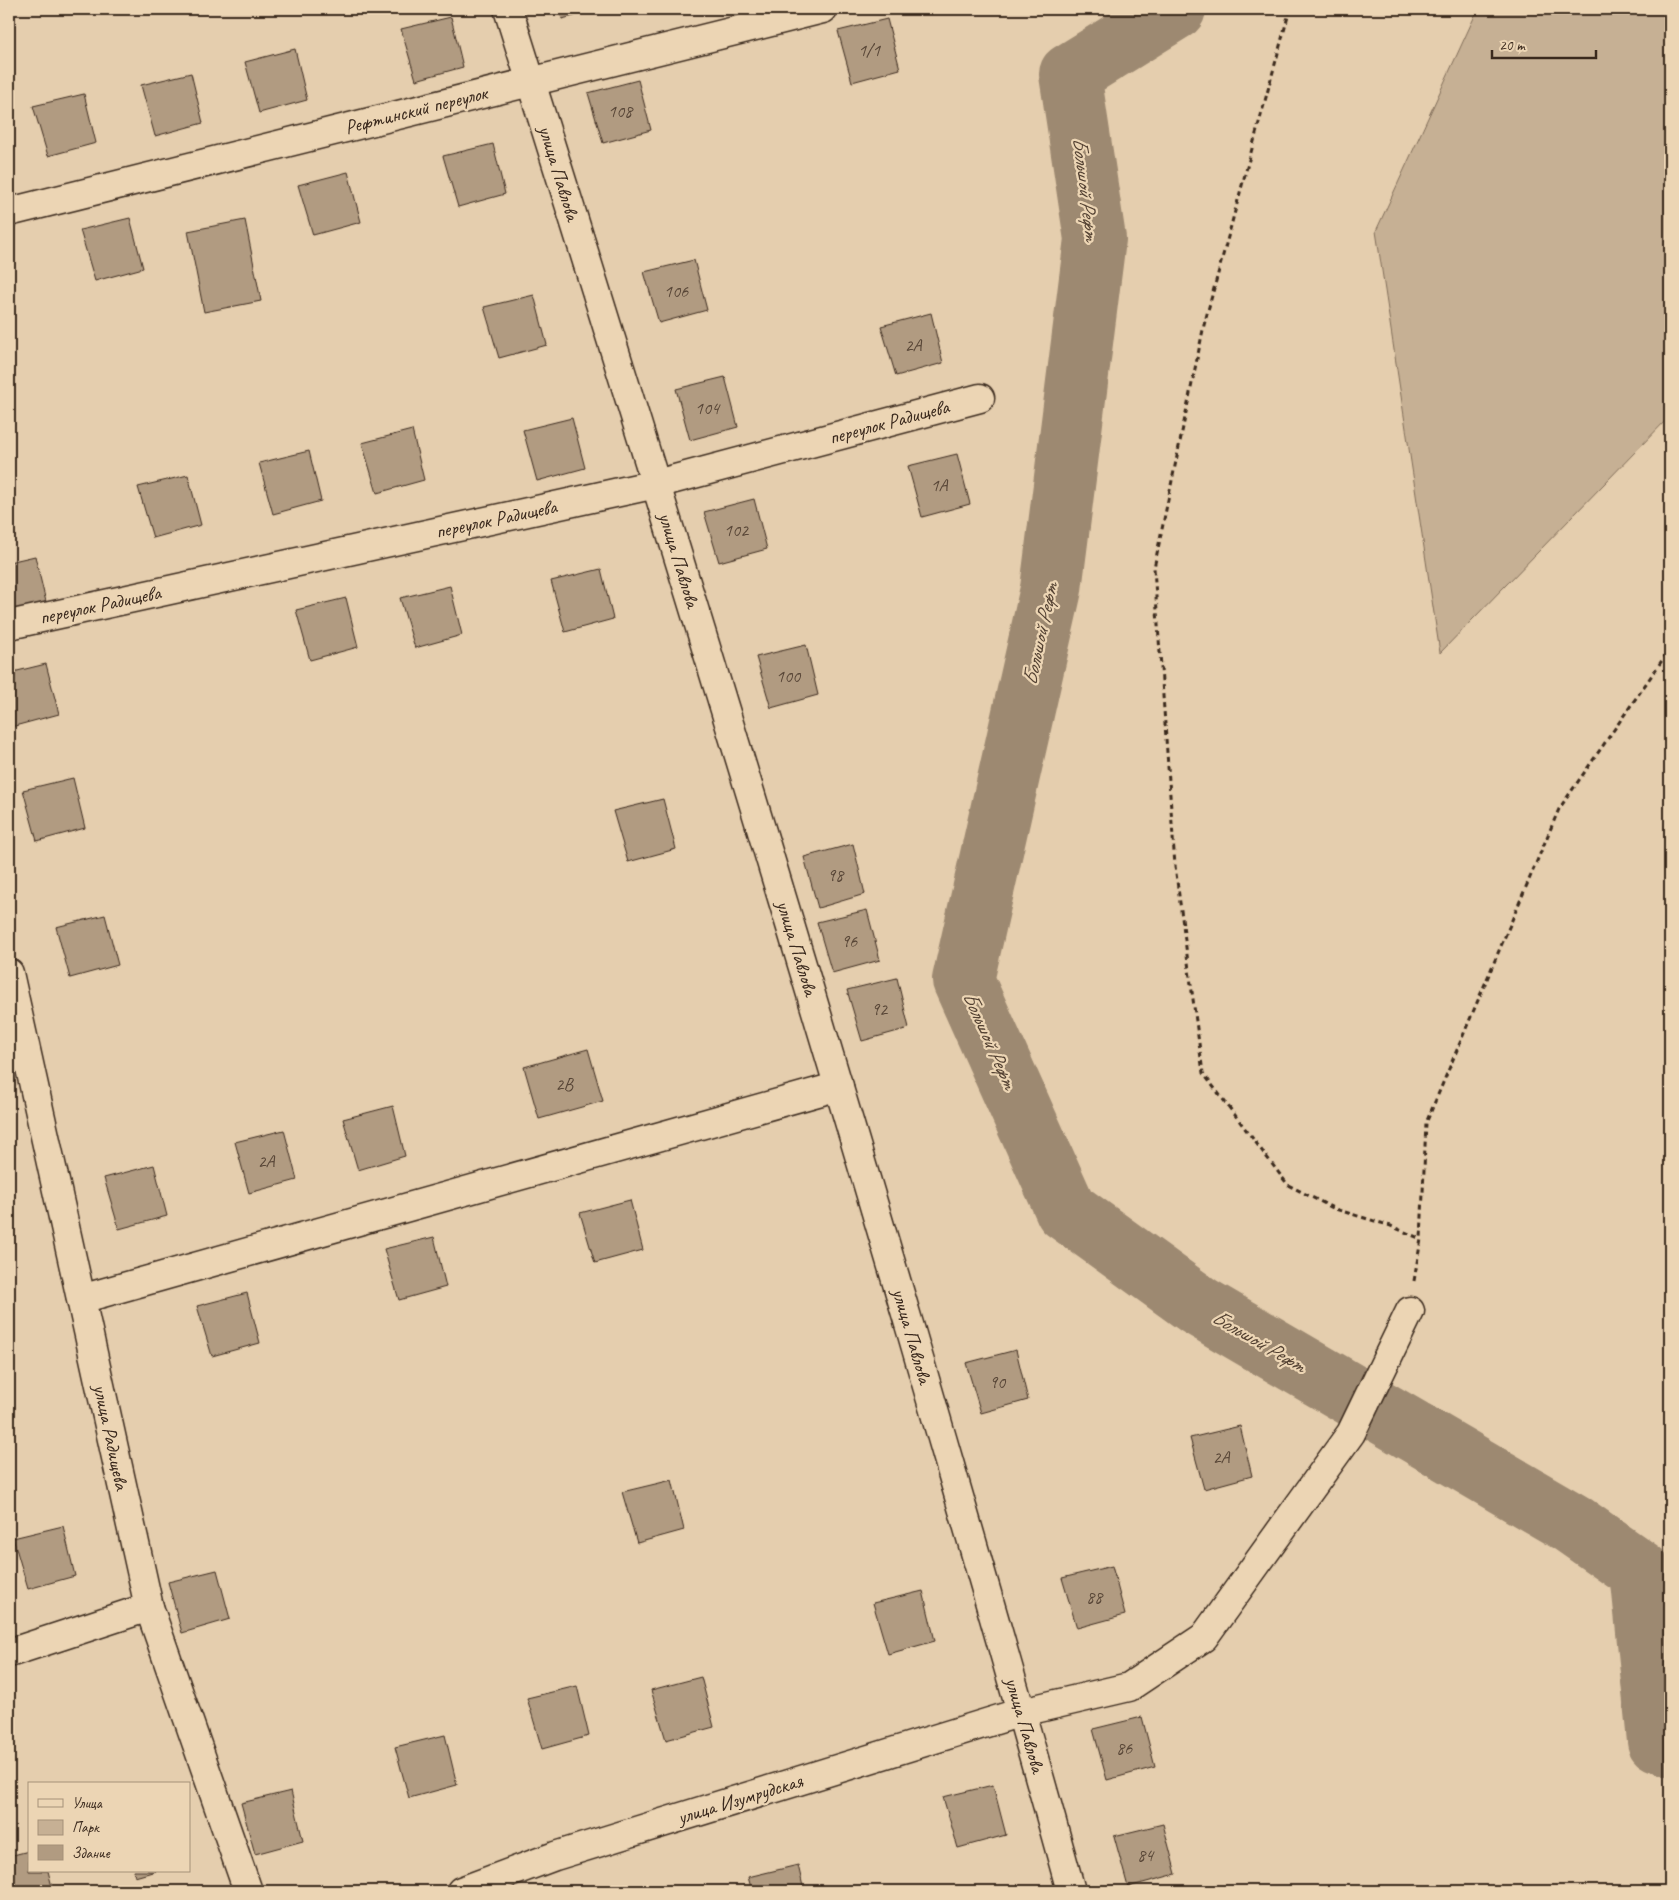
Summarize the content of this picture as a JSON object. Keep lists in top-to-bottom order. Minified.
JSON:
{"streets":{"street":["Рефтинский переулок","улица Павлова","переулок Радищева","улица Радищева","улица Изумрудская"]},"crossings":[["Рефтинский переулок","улица Павлова"],["улица Павлова","переулок Радищева"],["улица Павлова","улица Изумрудская"]],"water":["Большой Рефт"],"house_numbers":["1/1","108","106","2А","104","1А","102","100","98","96","92","2В","2А","90","2А","88","86","84"],"legend":["Улица","Парк","Здание"],"scale_bar":"20 m"}
